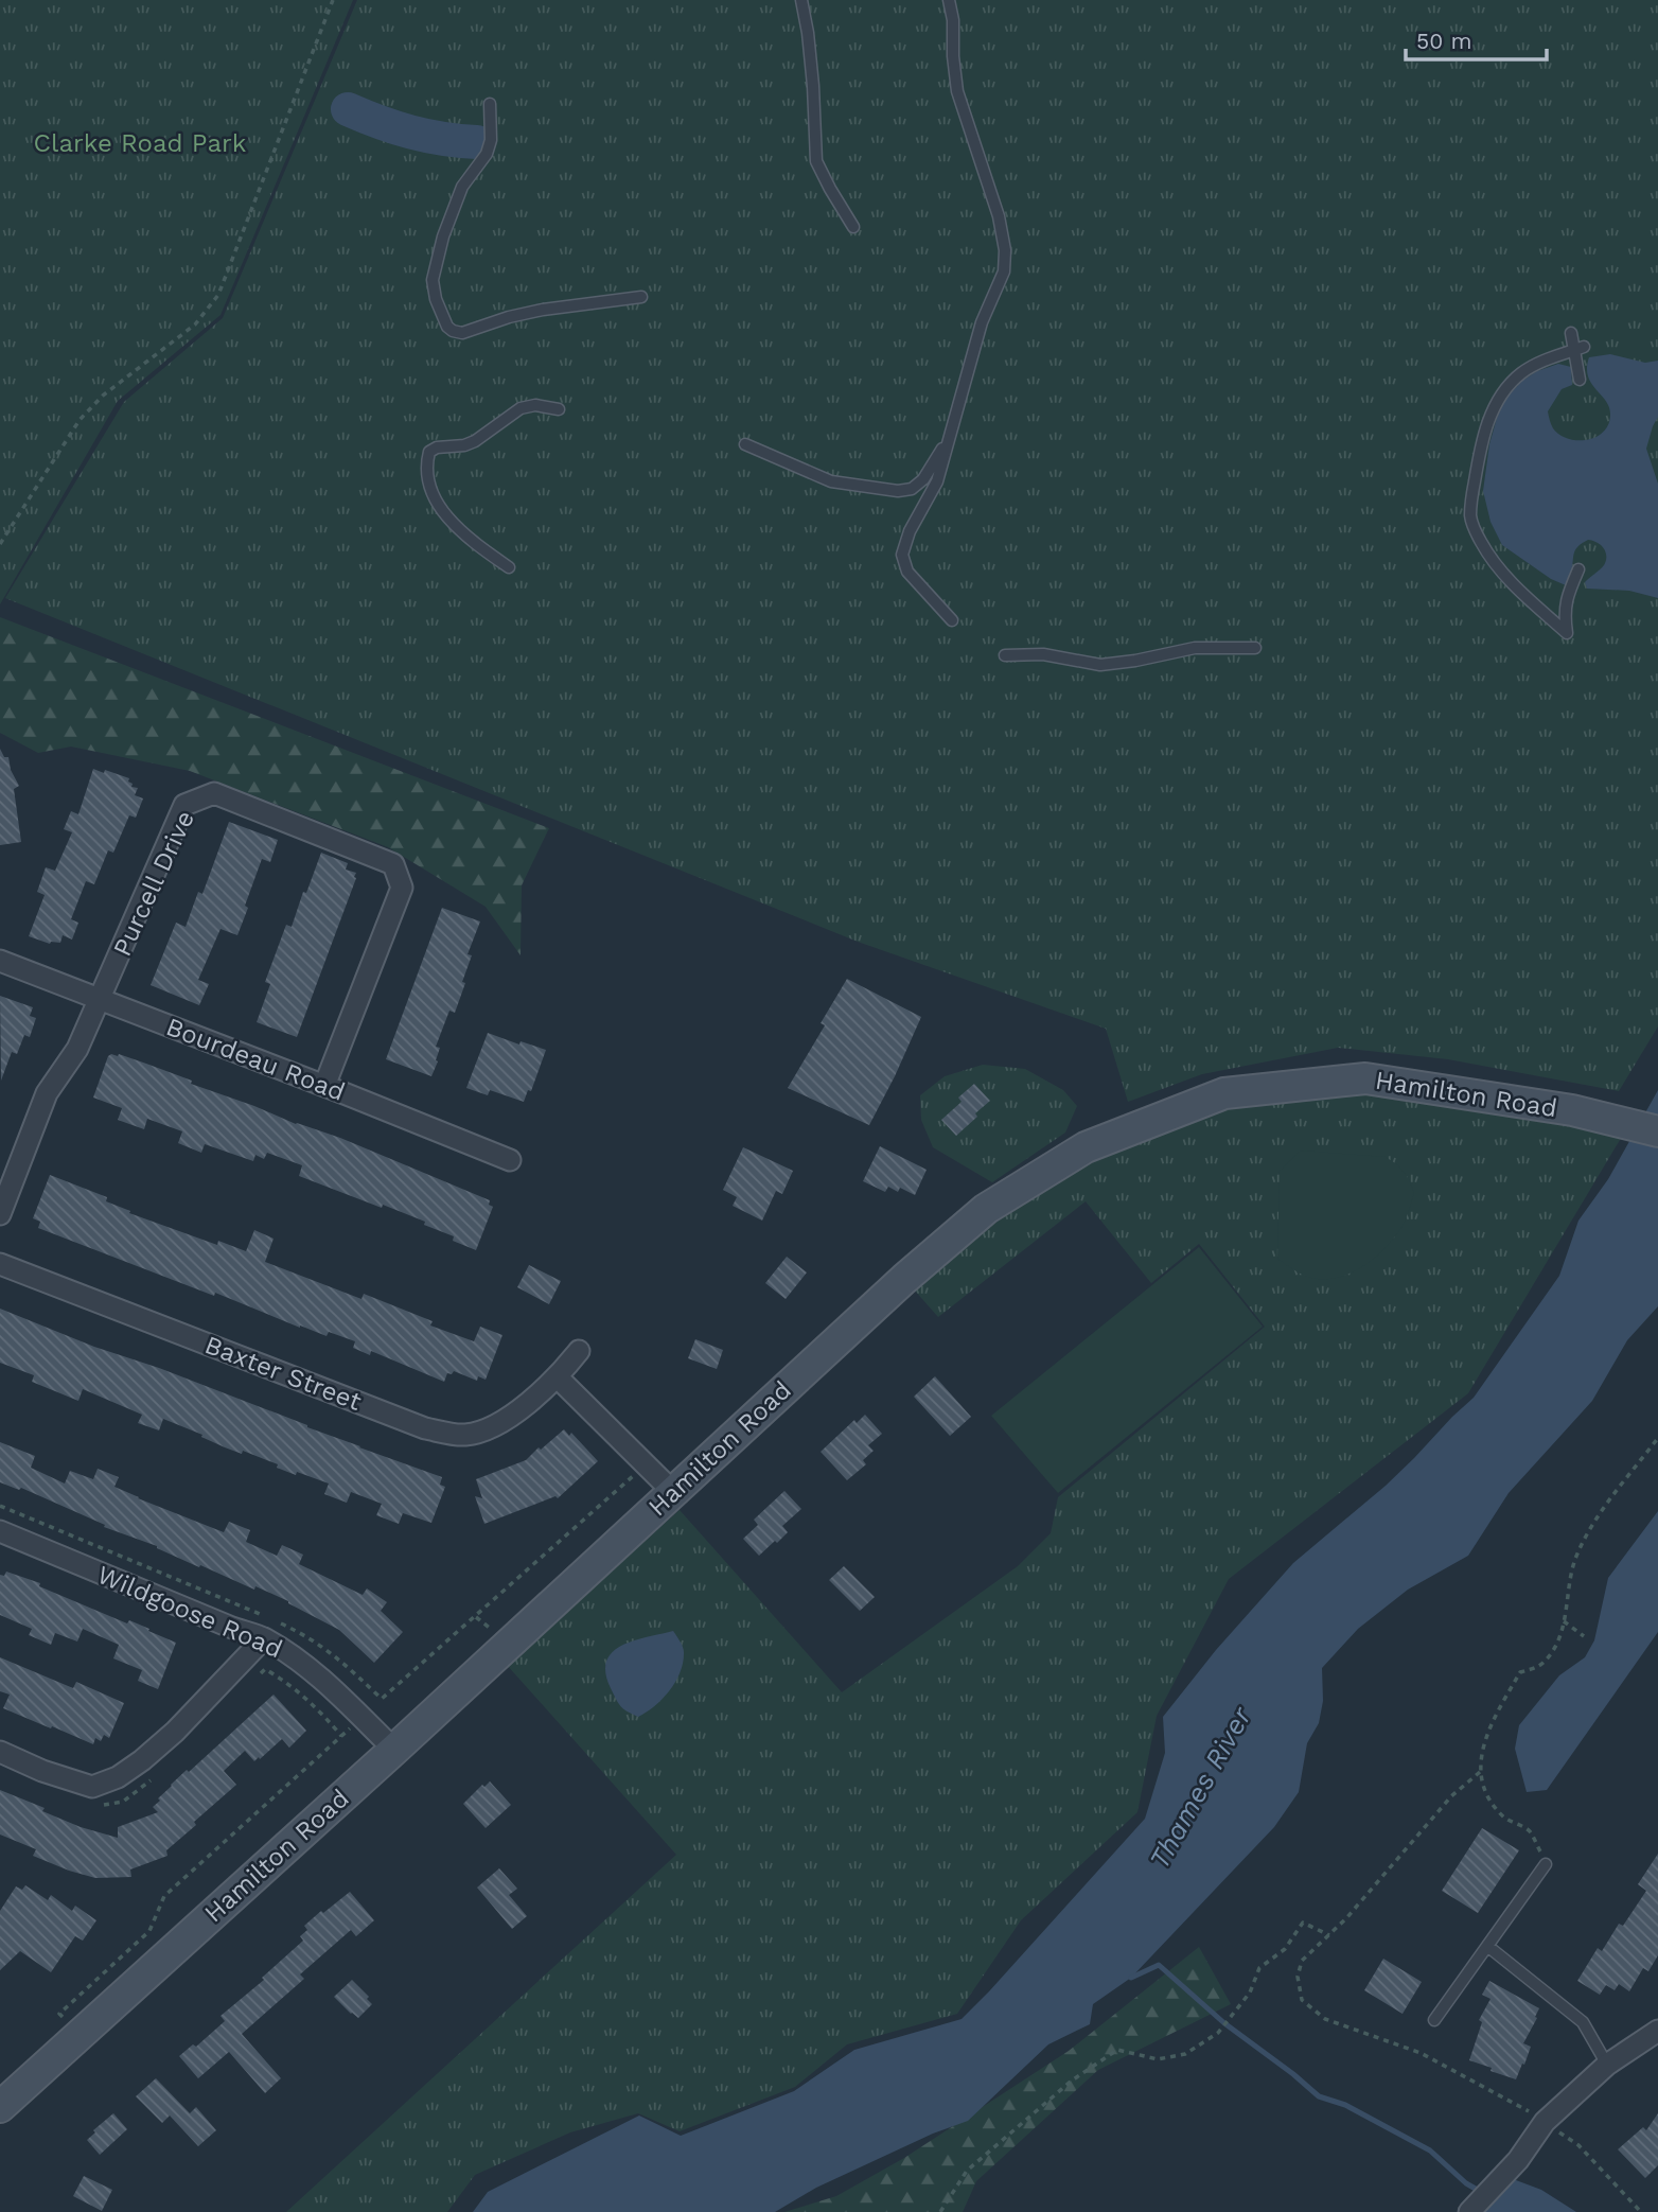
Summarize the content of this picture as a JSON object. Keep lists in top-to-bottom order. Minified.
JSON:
{"streets":{"main road":["Hamilton Road"],"street":["Purcell Drive","Bourdeau Road","Baxter Street","Wildgoose Road"]},"crossings":[["Purcell Drive","Bourdeau Road"],["Hamilton Road","Wildgoose Road"]],"water":["Thames River"],"parks":["Clarke Road Park"],"scale_bar":"50 m"}
